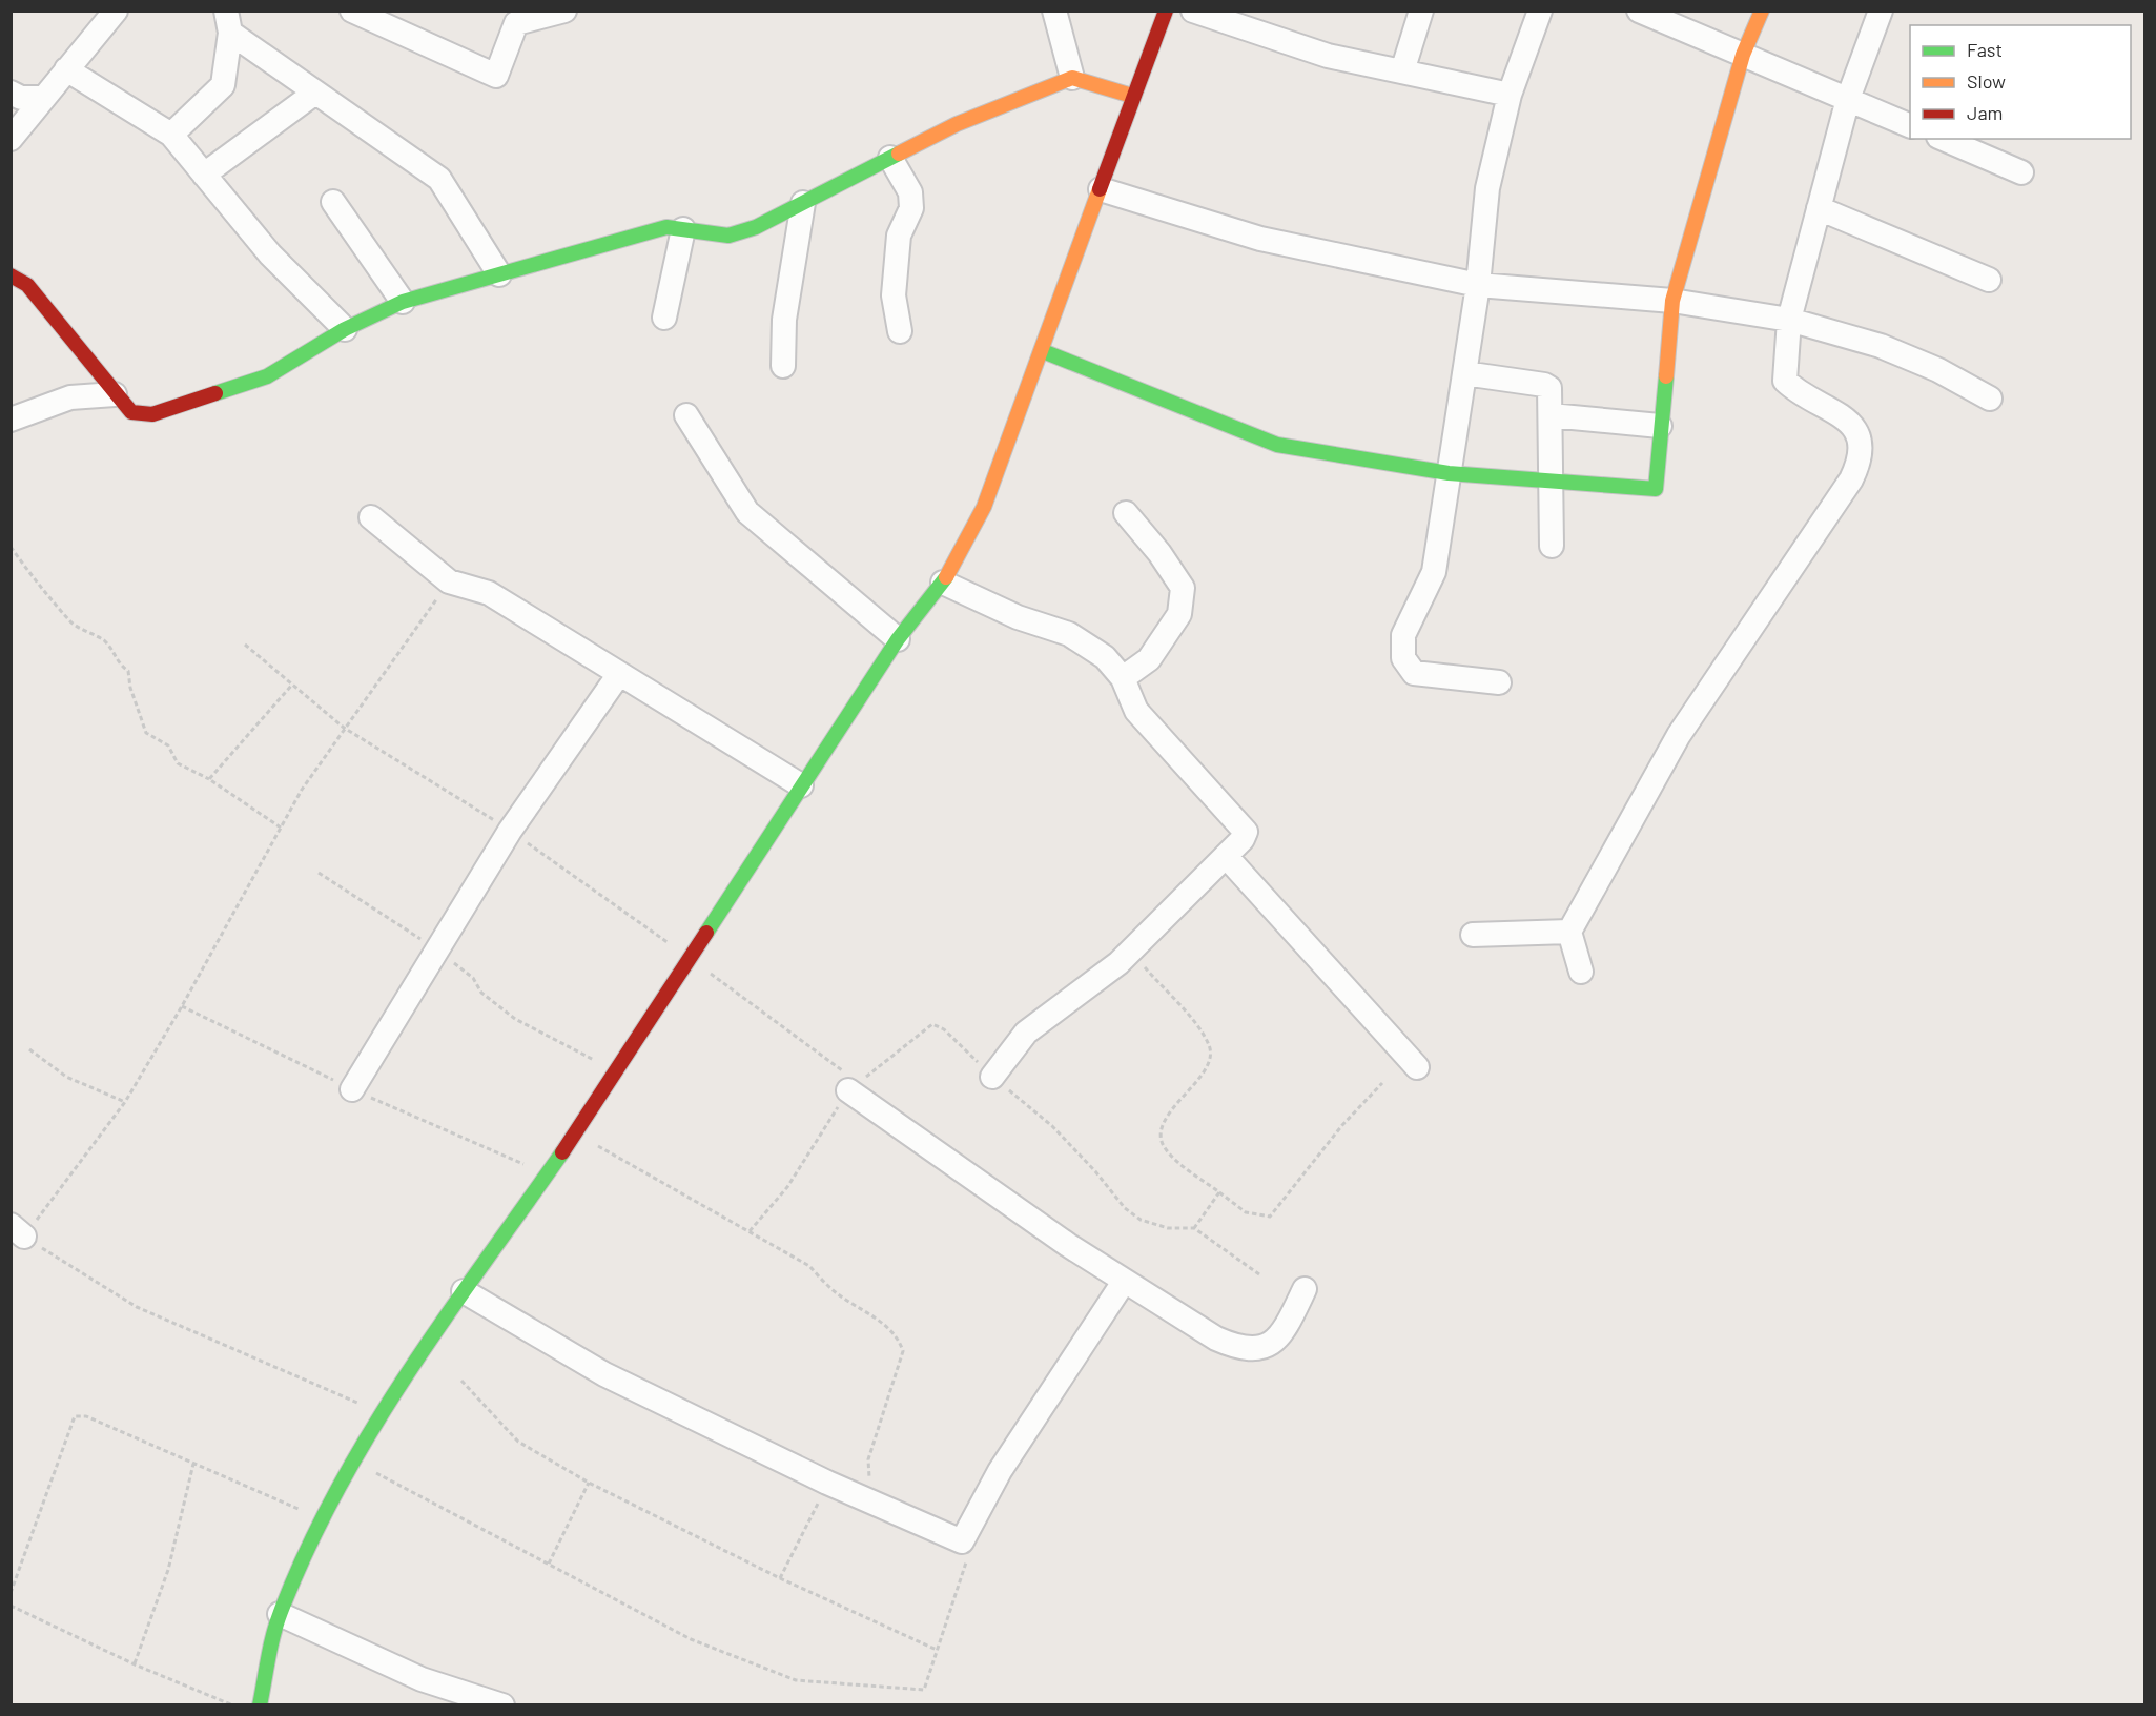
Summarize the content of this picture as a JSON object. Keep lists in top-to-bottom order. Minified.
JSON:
{"legend":["Fast","Slow","Jam"]}
